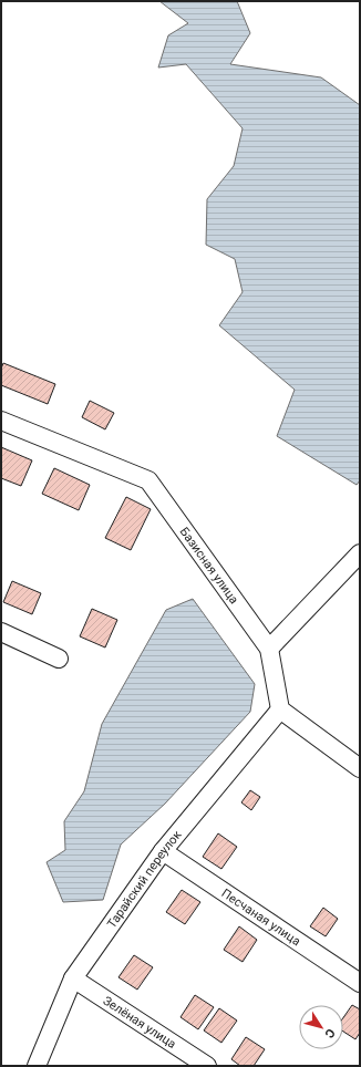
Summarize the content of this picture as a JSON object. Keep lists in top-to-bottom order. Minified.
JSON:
{"streets":{"street":["Базисная улица","Тарайский переулок","Песчаная улица","Зелёная улица"]},"crossings":[["Базисная улица","Тарайский переулок"],["Тарайский переулок","Песчаная улица"],["Тарайский переулок","Зелёная улица"]],"north":"bottom right"}
